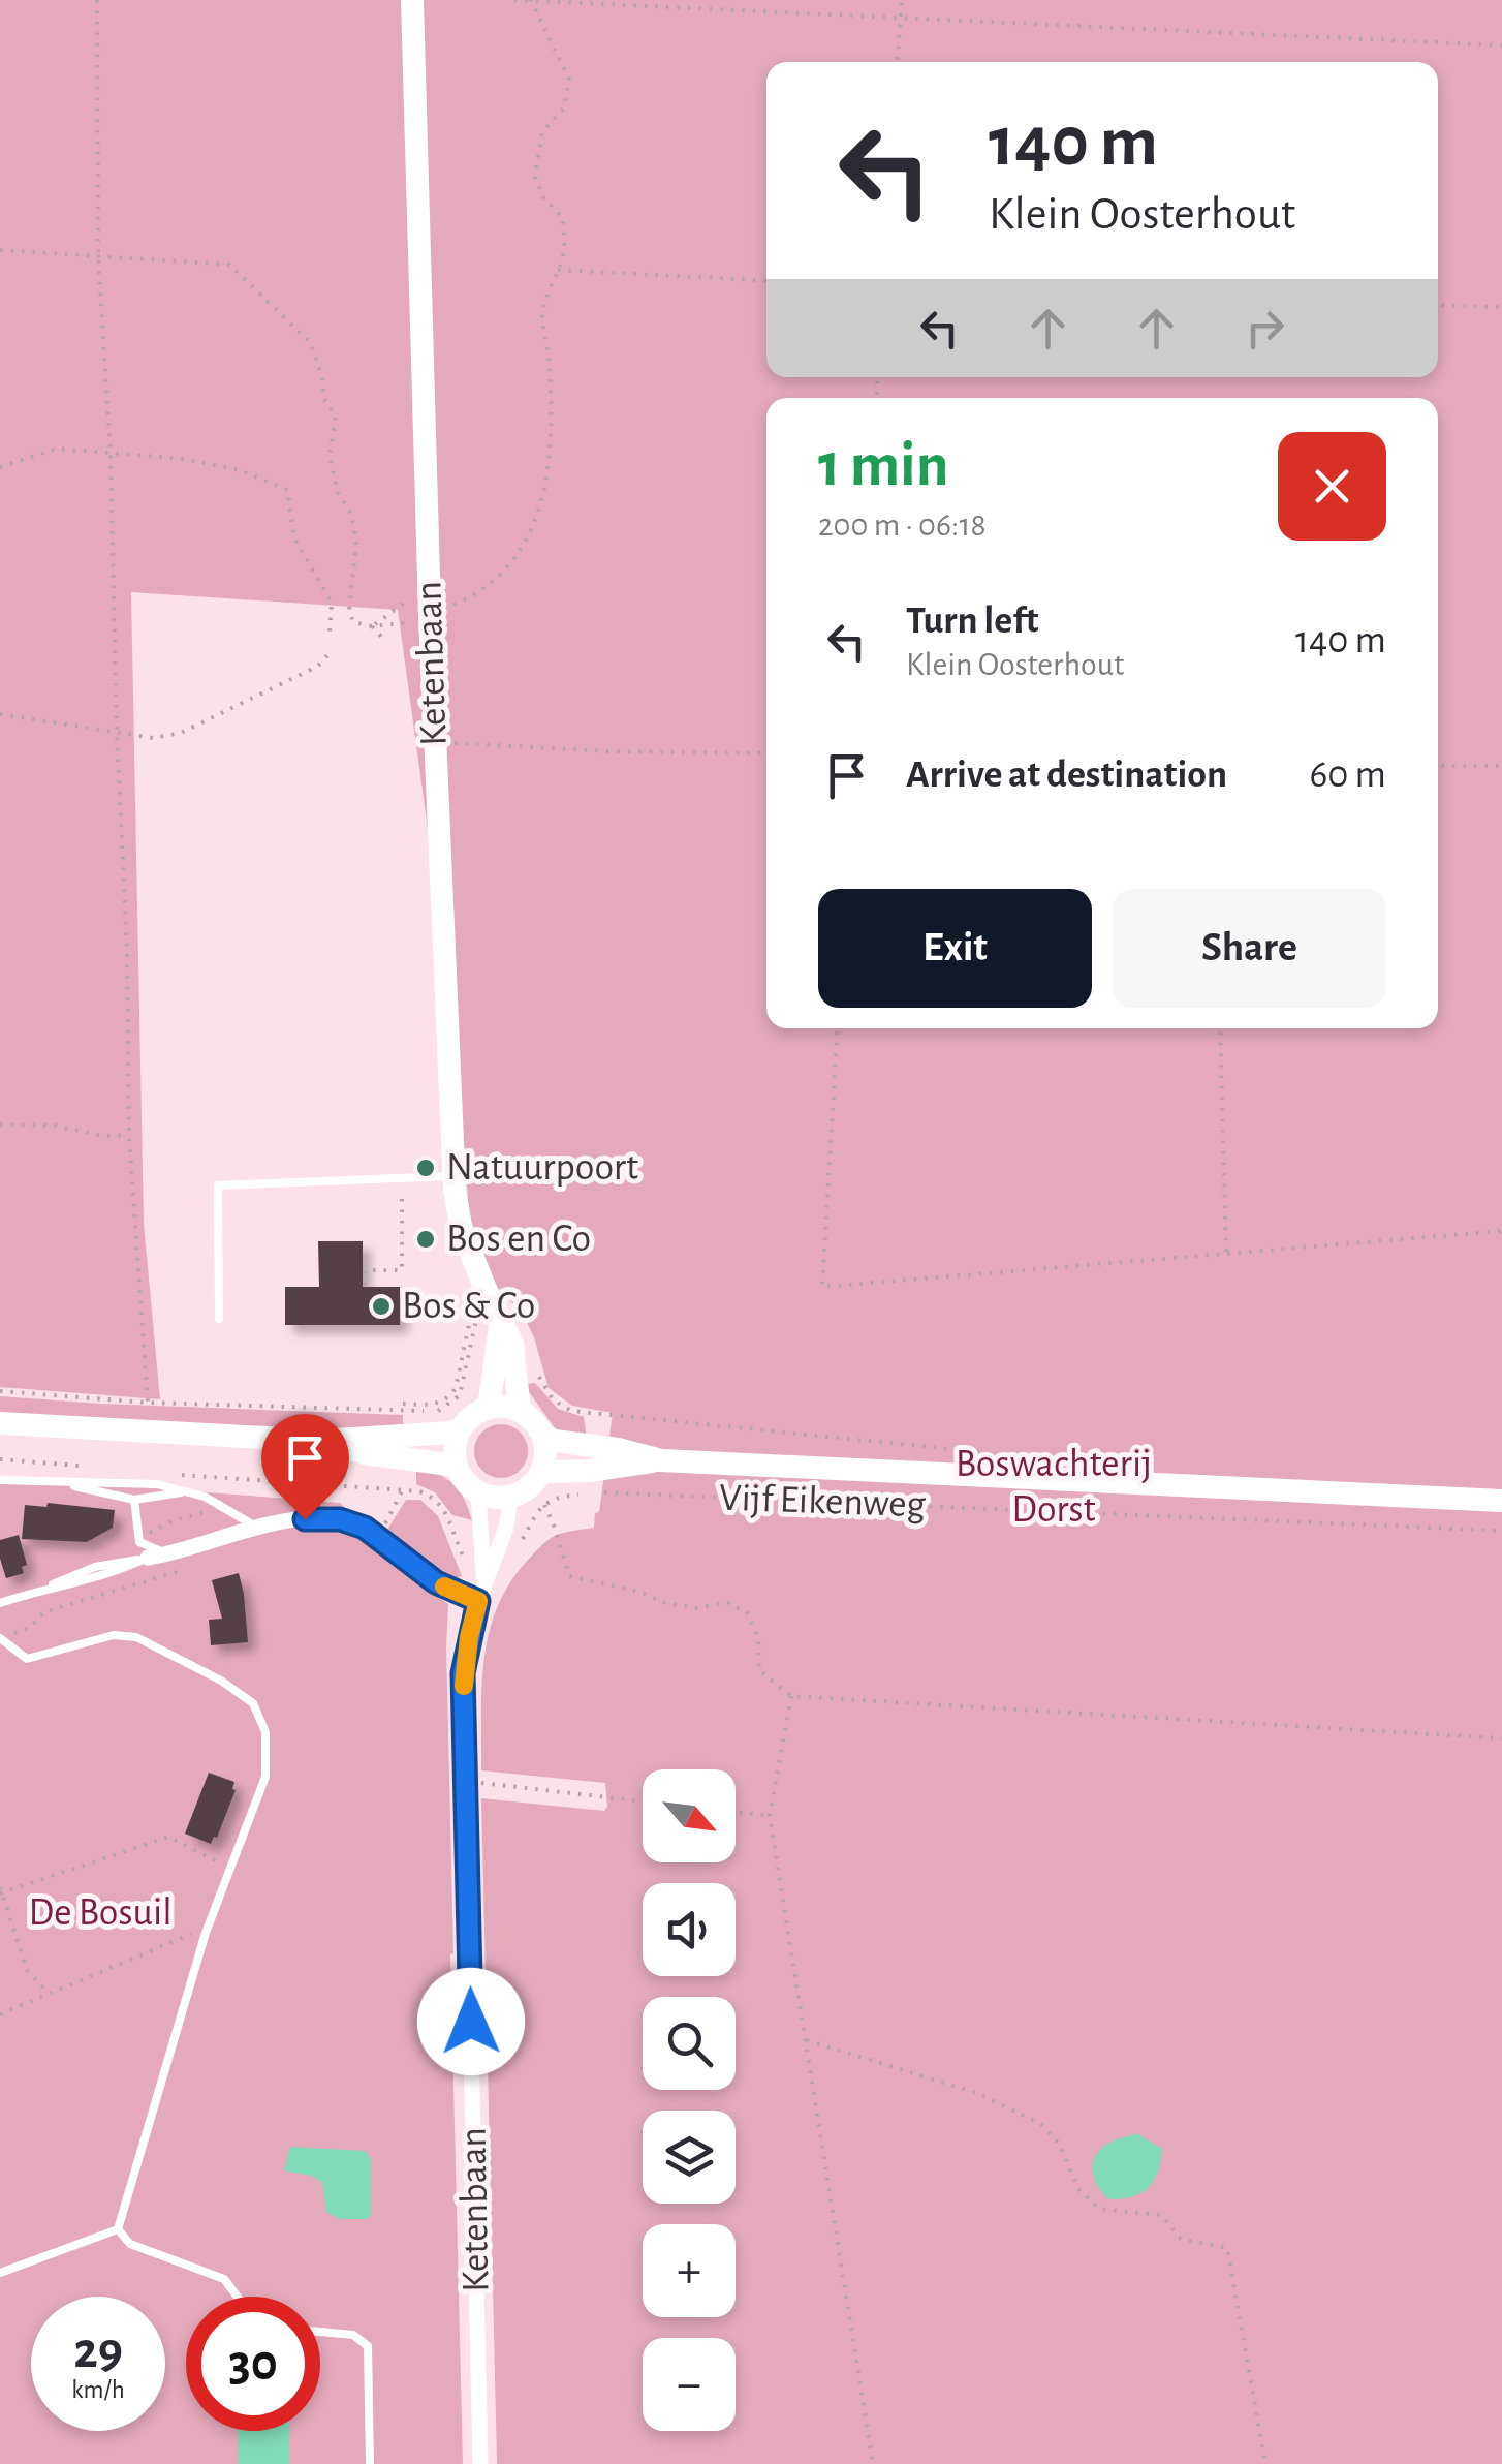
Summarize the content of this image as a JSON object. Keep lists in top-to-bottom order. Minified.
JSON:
{"streets":{"main road":["Ketenbaan","Vijf Eikenweg"]},"crossings":[["Ketenbaan","Vijf Eikenweg"]],"parks":["Boswachterij Dorst","De Bosuil"],"places":["Natuurpoort","Bos en Co","Bos & Co"],"north":"bottom right","page":{"turn":["140 m","Klein Oosterhout"],"heading":["1 min","200 m · 06:18"],"list":[{"name":"Turn left","note":"Klein Oosterhout","value":"140 m"},{"name":"Arrive at destination","value":"60 m"}],"buttons":["Exit","Share"],"map_buttons":["+","−"],"speed":"29 km/h","limit":"30"}}
